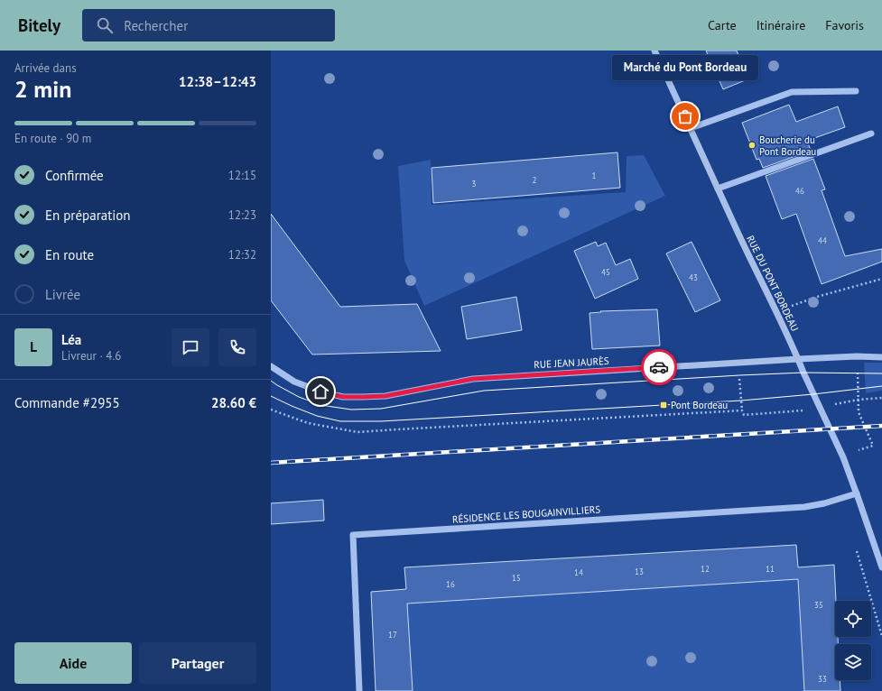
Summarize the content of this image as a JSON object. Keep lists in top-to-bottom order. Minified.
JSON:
{"streets":{"street":["RUE DU PONT BORDEAU","RUE JEAN JAURÈS","RÉSIDENCE LES BOUGAINVILLIERS"]},"crossings":[["RUE DU PONT BORDEAU","RUE JEAN JAURÈS"],["RUE DU PONT BORDEAU","RÉSIDENCE LES BOUGAINVILLIERS"]],"places":{"other":["Marché du Pont Bordeau","Boucherie du Pont Bordeau"],"transit":["Pont Bordeau"]},"house_numbers":["1","2","3","46","44","45","43","12","11","13","14","15","16","35","17","33"],"page":{"header":"Bitely","search":"Rechercher","nav":["Carte","Itinéraire","Favoris"],"heading":["2 min","Arrivée dans","12:38–12:43"],"panel":["Léa","Livreur · 4.6","Commande #2955","28.60 €"],"bubble":"Marché du Pont Bordeau","bar":"En route · 90 m","list":[["Confirmée","12:15"],["En préparation","12:23"],["En route","12:32"],"Livrée"],"round":"L","buttons":["Aide","Partager"]}}
